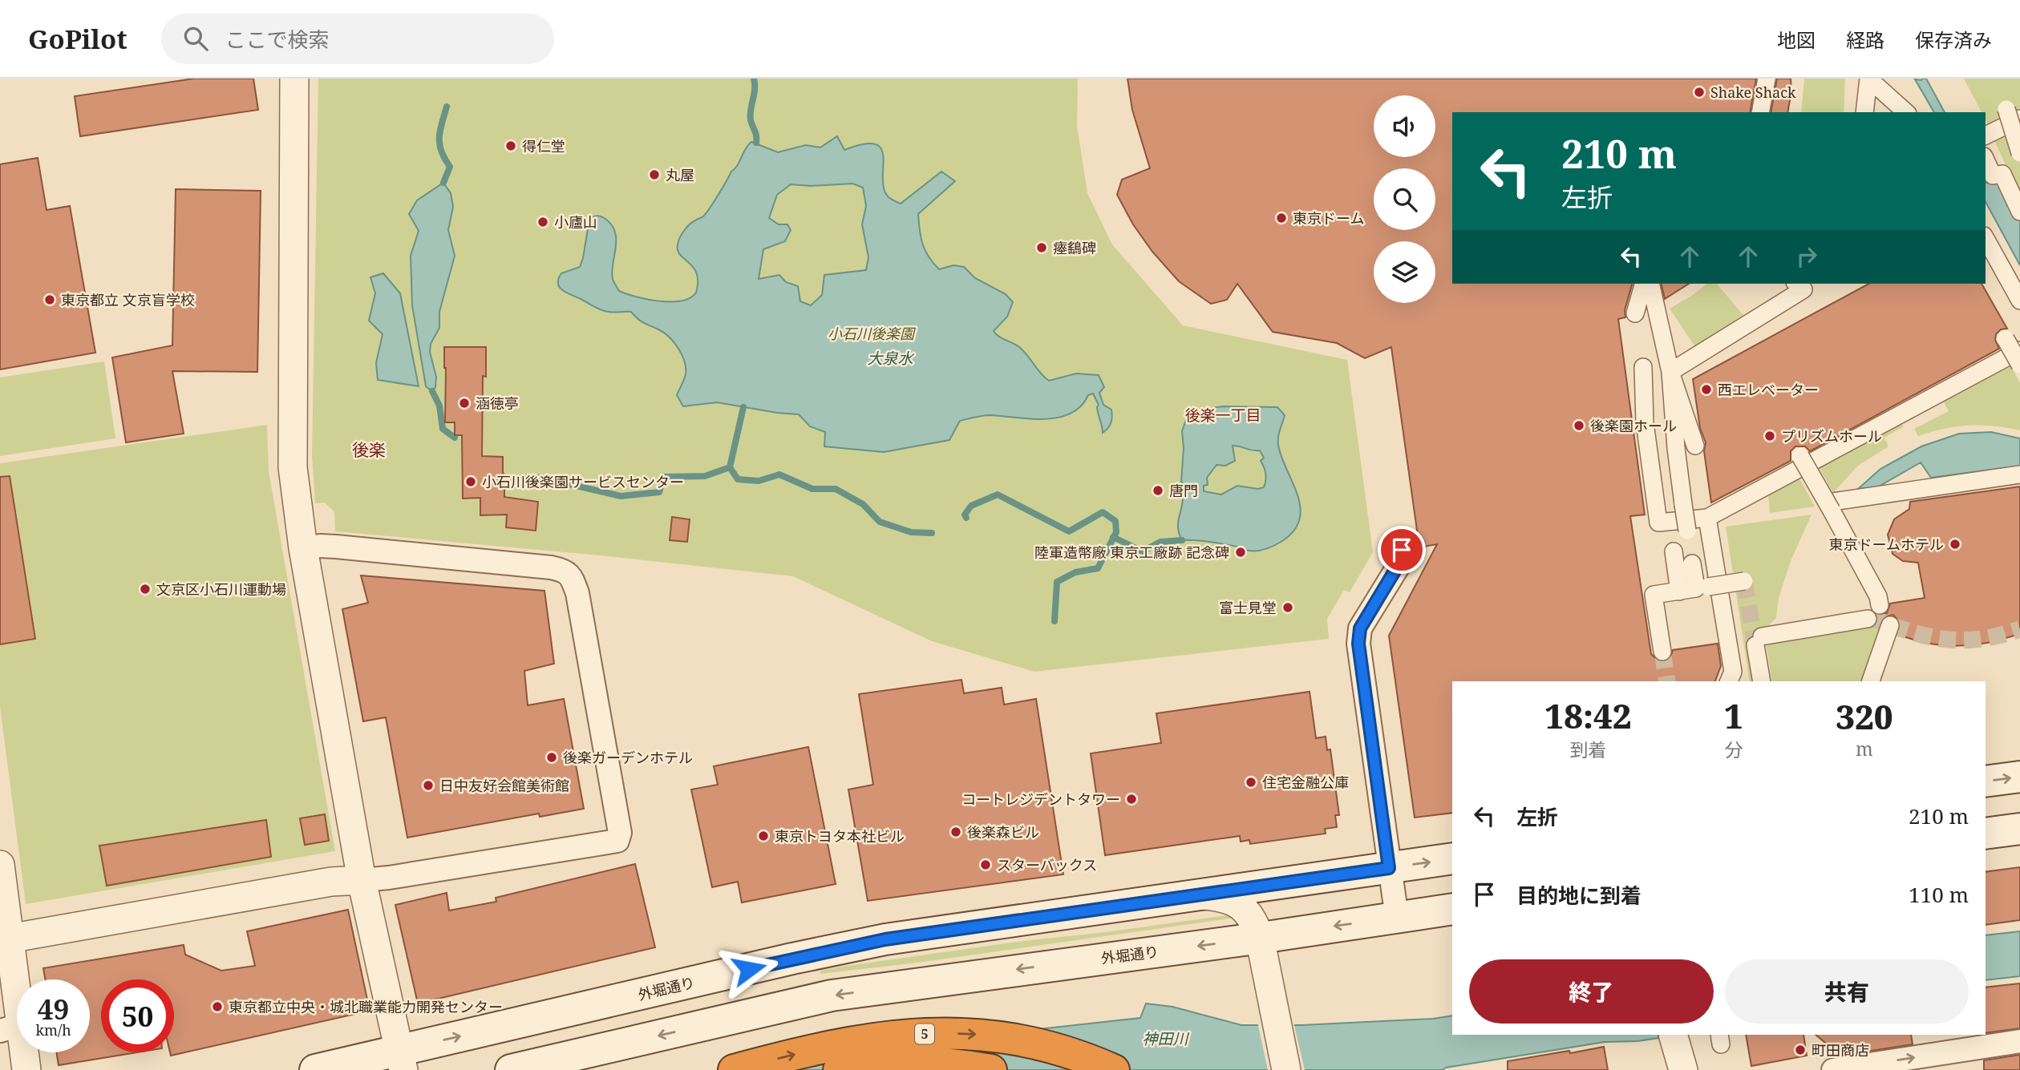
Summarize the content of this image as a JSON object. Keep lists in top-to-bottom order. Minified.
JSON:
{"streets":{"highway":["5"],"main road":["外堀通り"]},"districts":["後楽一丁目","後楽"],"water":["大泉水","神田川"],"parks":["小石川後楽園"],"places":["Shake Shack","得仁堂","丸屋","東京ドーム","小廬山","瘞鷂碑","東京都立 文京盲学校","西エレベーター","涵徳亭","後楽園ホール","プリズムホール","小石川後楽園サービスセンター","唐門","東京ドームホテル","陸軍造幣廠 東京工廠跡 記念碑","文京区小石川運動場","富士見堂","後楽ガーデンホテル","住宅金融公庫","日中友好会館美術館","コートレジデントタワー","後楽森ビル","東京トヨタ本社ビル","スターバックス","東京都立中央・城北職業能力開発センター","町田商店"],"page":{"header":"GoPilot","search":"ここで検索","nav":["地図","経路","保存済み"],"turn":["210 m","左折"],"eta":["18:42","到着","1","分","320","m"],"list":[{"name":"左折","value":"210 m"},{"name":"目的地に到着","value":"110 m"}],"buttons":["終了","共有"],"speed":"49 km/h","limit":"50"}}
